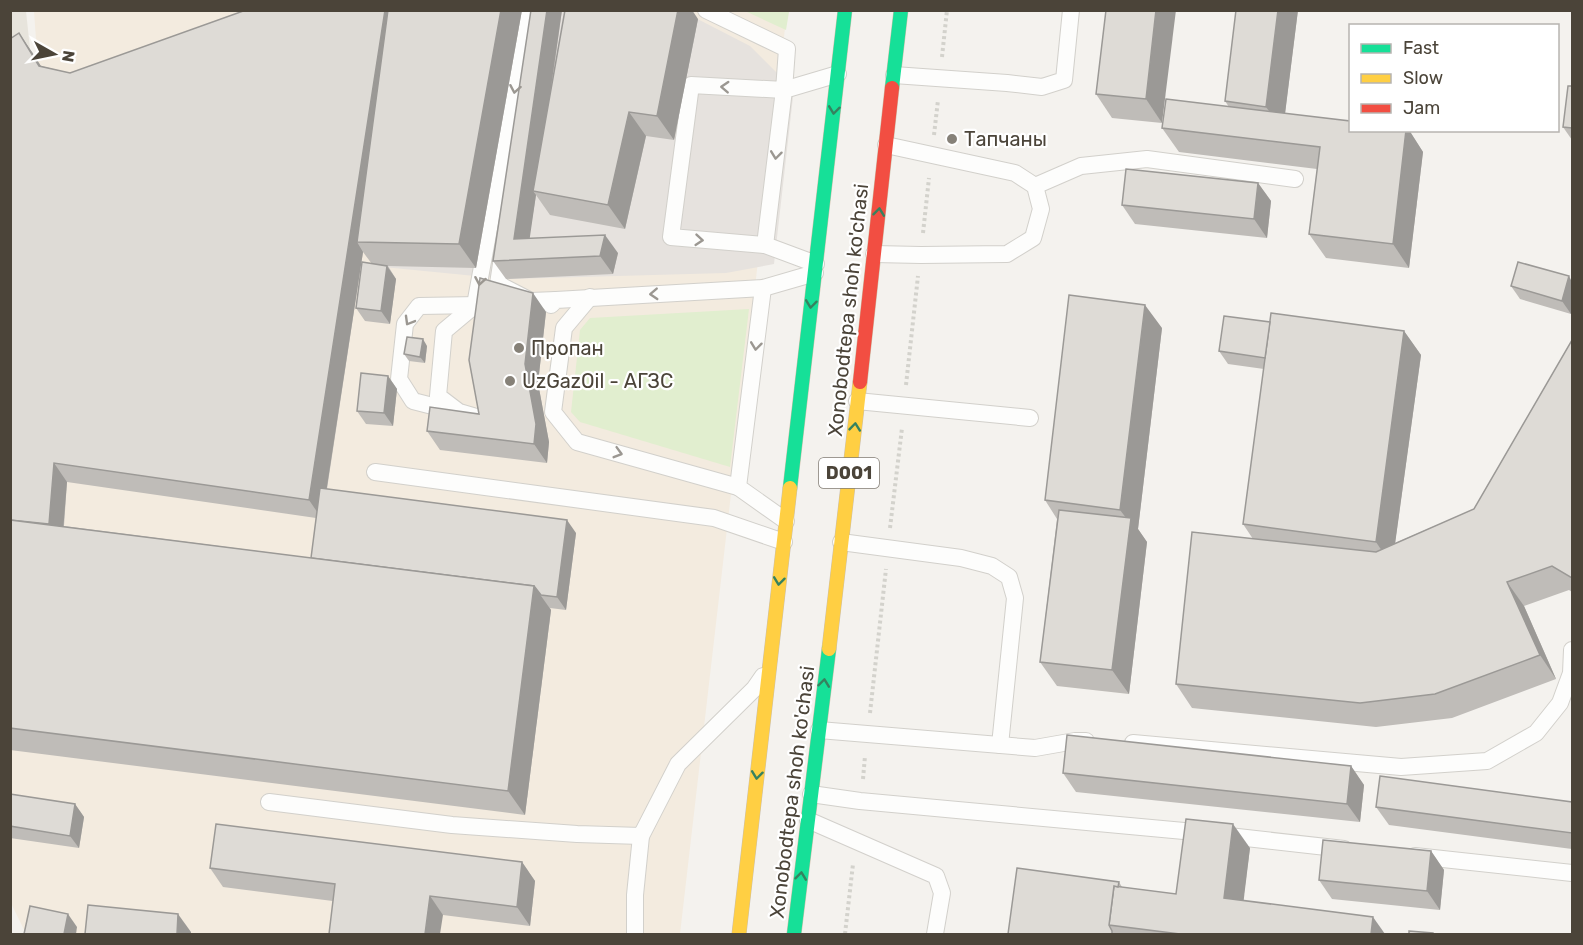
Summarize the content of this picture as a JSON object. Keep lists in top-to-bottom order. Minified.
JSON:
{"streets":{"highway":["Xonobodtepa shoh ko'chasi","D001"]},"places":["Тапчаны","Пропан","UzGazOil - АГЗС"],"legend":["Fast","Slow","Jam"],"north":"right"}
